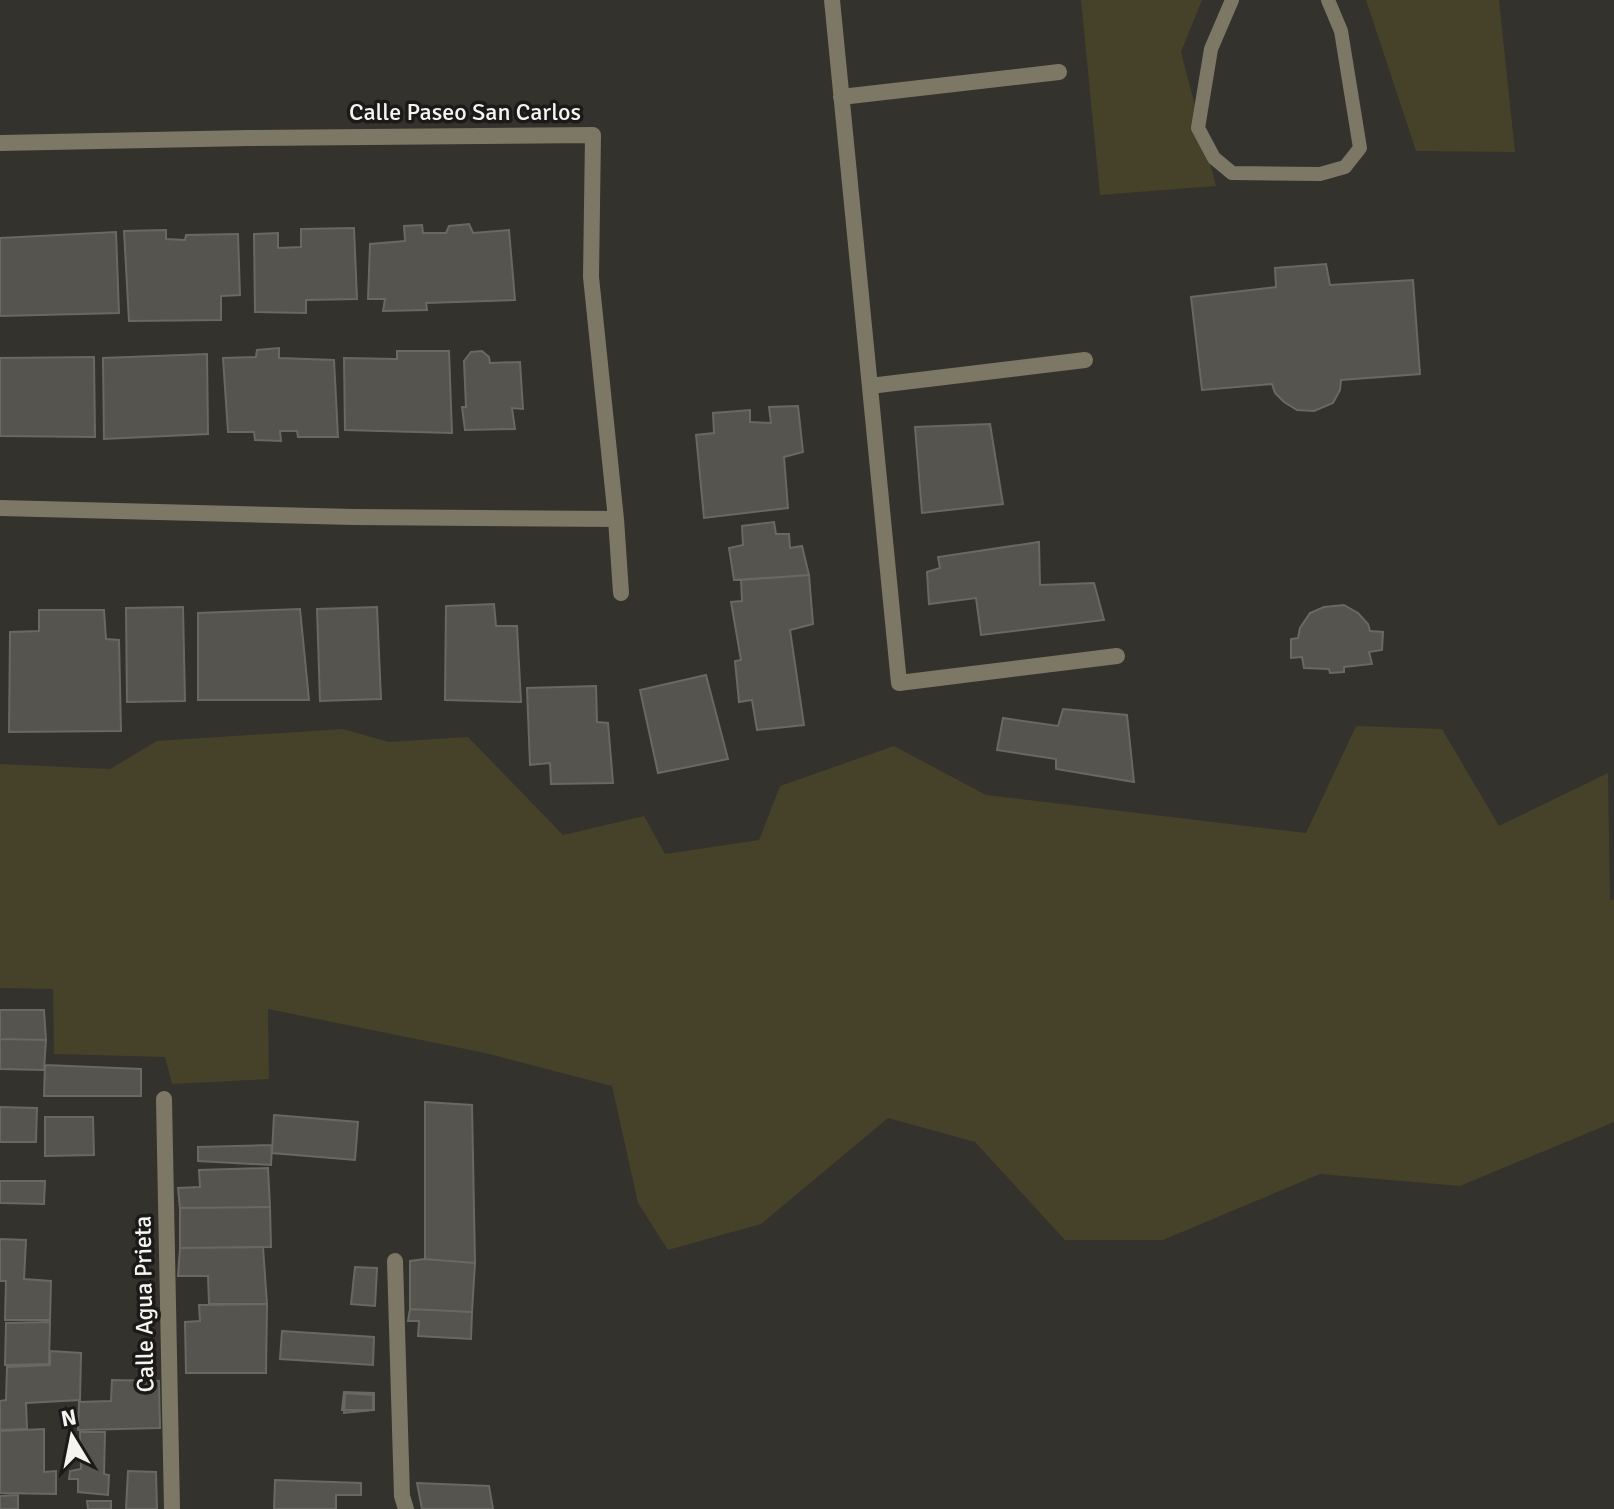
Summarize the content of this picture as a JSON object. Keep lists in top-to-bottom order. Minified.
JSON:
{"streets":{"street":["Calle Paseo San Carlos","Calle Agua Prieta"]},"north":"top"}
